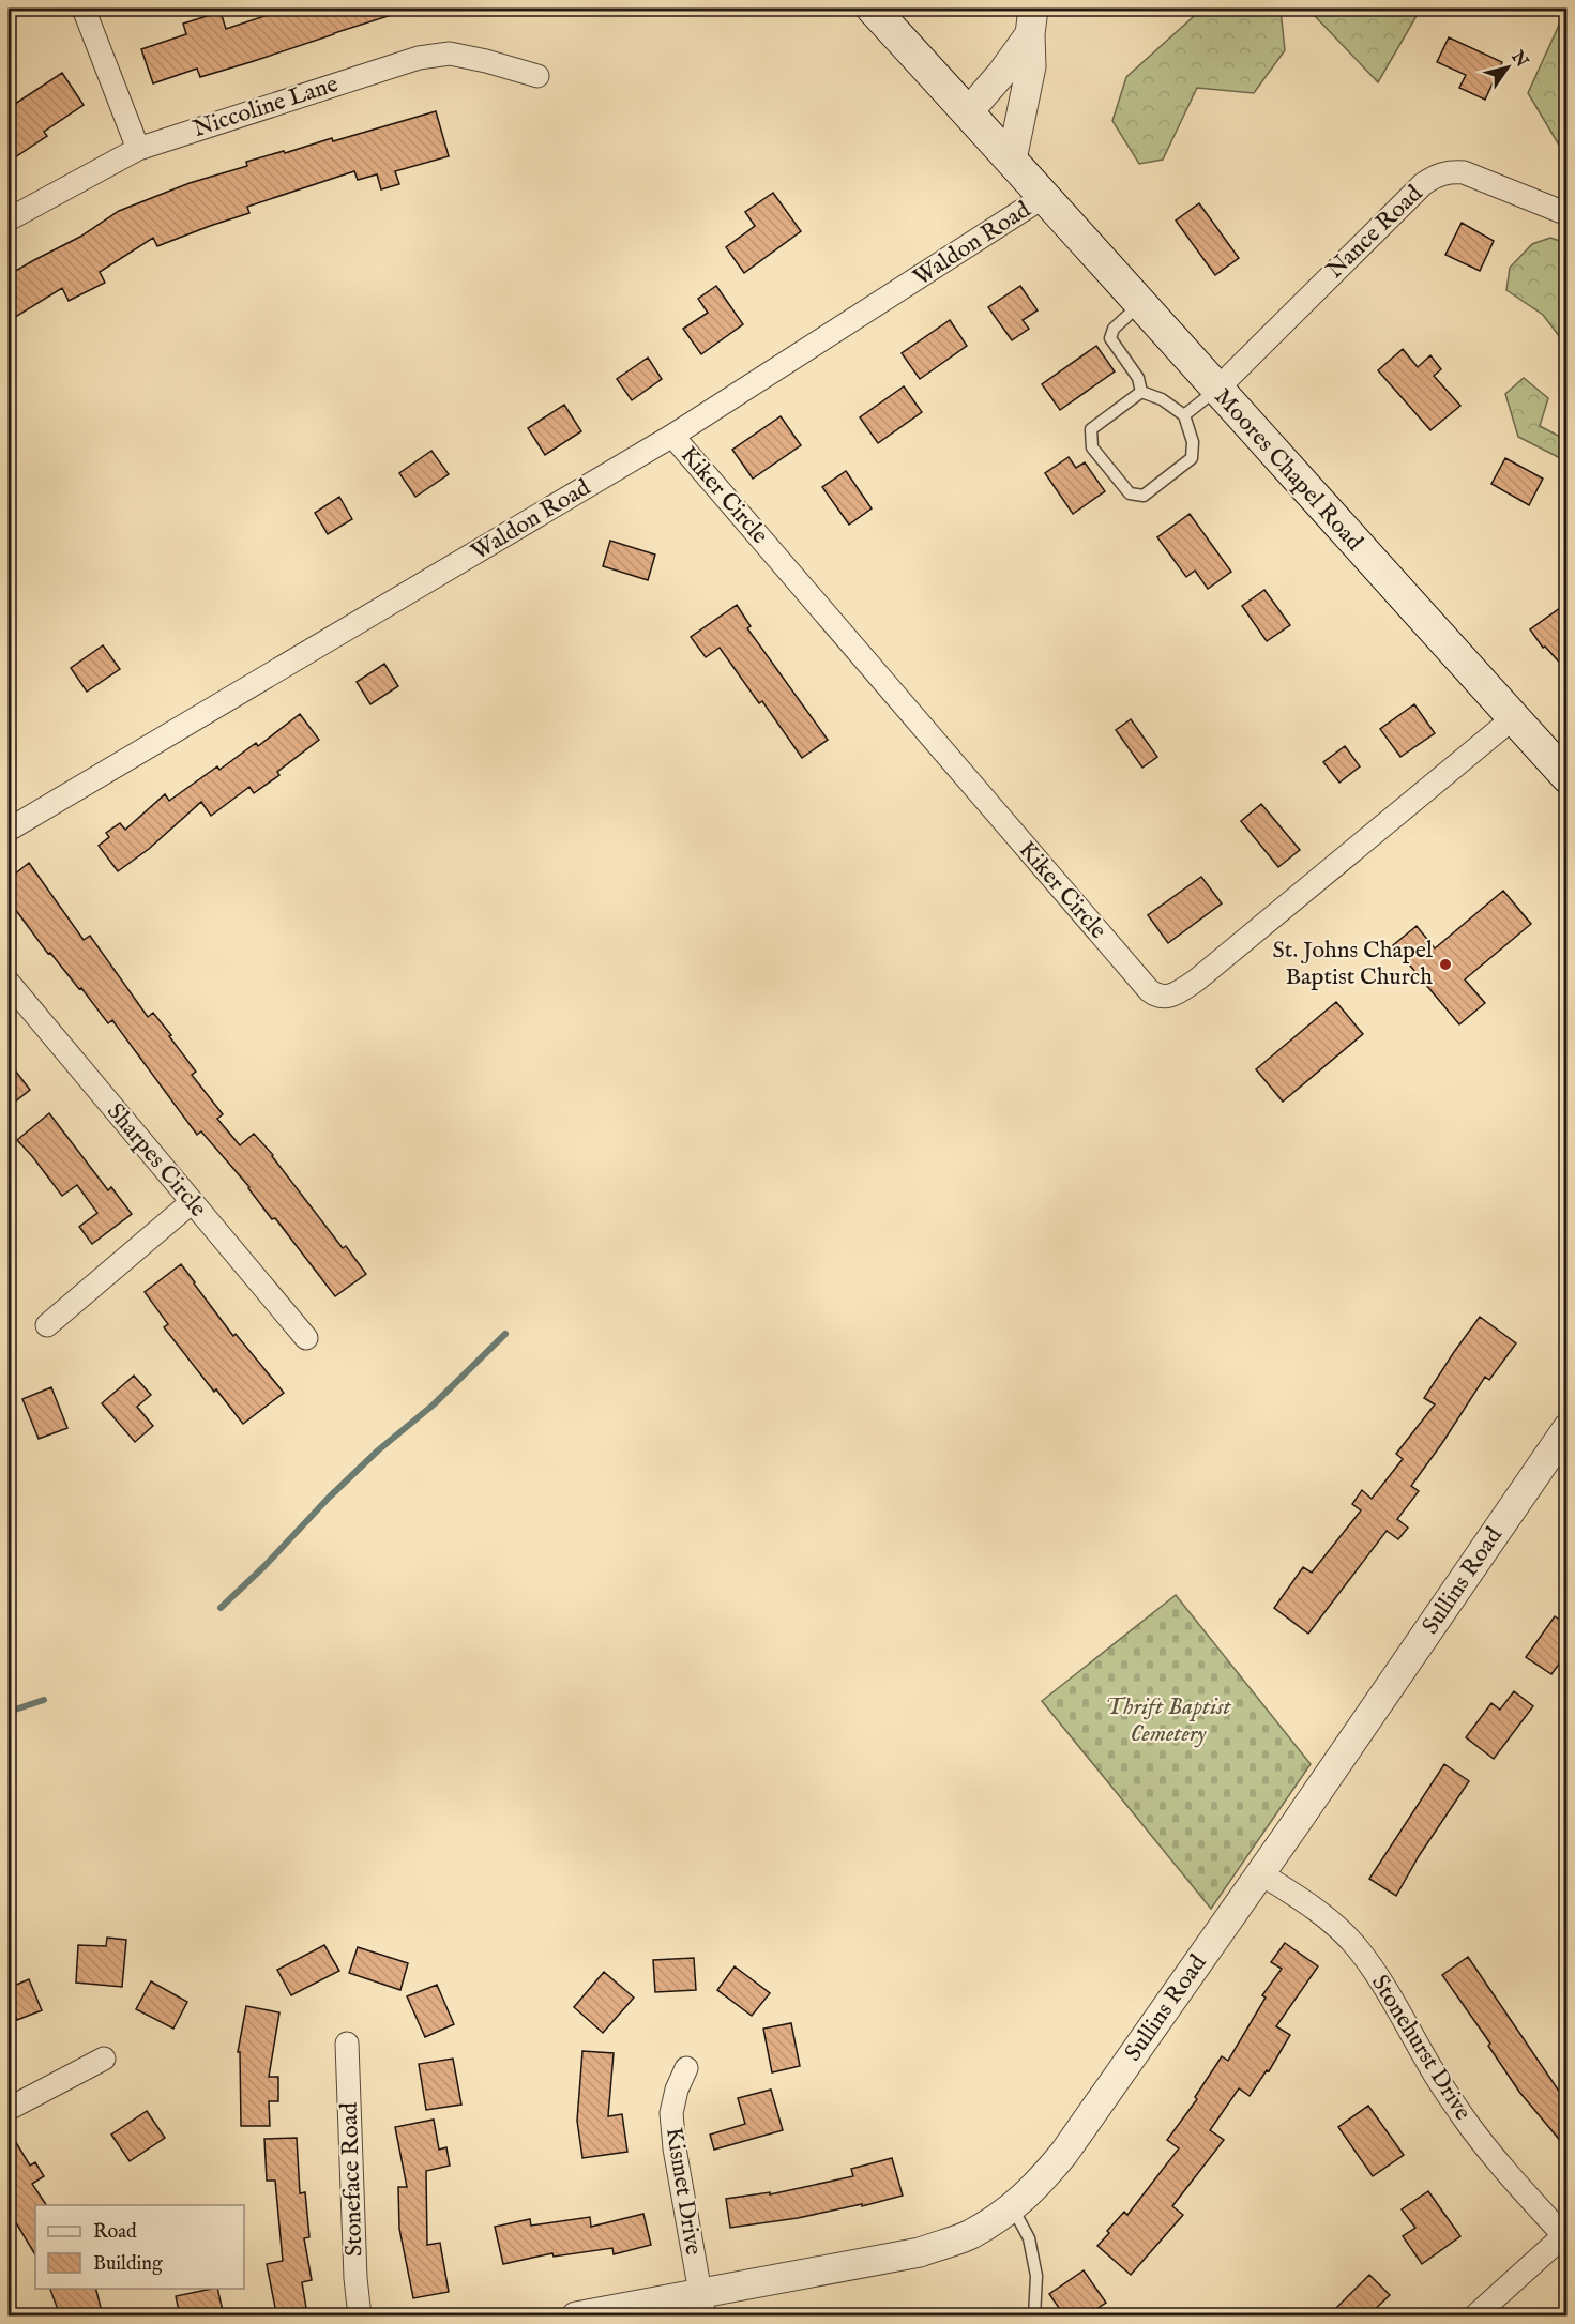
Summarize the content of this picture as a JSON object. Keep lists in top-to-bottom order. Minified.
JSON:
{"streets":{"main road":["Moores Chapel Road"],"street":["Niccoline Lane","Nance Road","Waldon Road","Kiker Circle","Sharpes Circle","Sullins Road","Stonehurst Drive","Stoneface Road","Kismet Drive"]},"crossings":[["Nance Road","Moores Chapel Road"],["Waldon Road","Moores Chapel Road"],["Waldon Road","Kiker Circle"],["Moores Chapel Road","Kiker Circle"],["Sullins Road","Stonehurst Drive"],["Sullins Road","Kismet Drive"]],"parks":["Thrift Baptist Cemetery"],"places":["St. Johns Chapel Baptist Church"],"legend":["Road","Building"],"north":"top right"}
